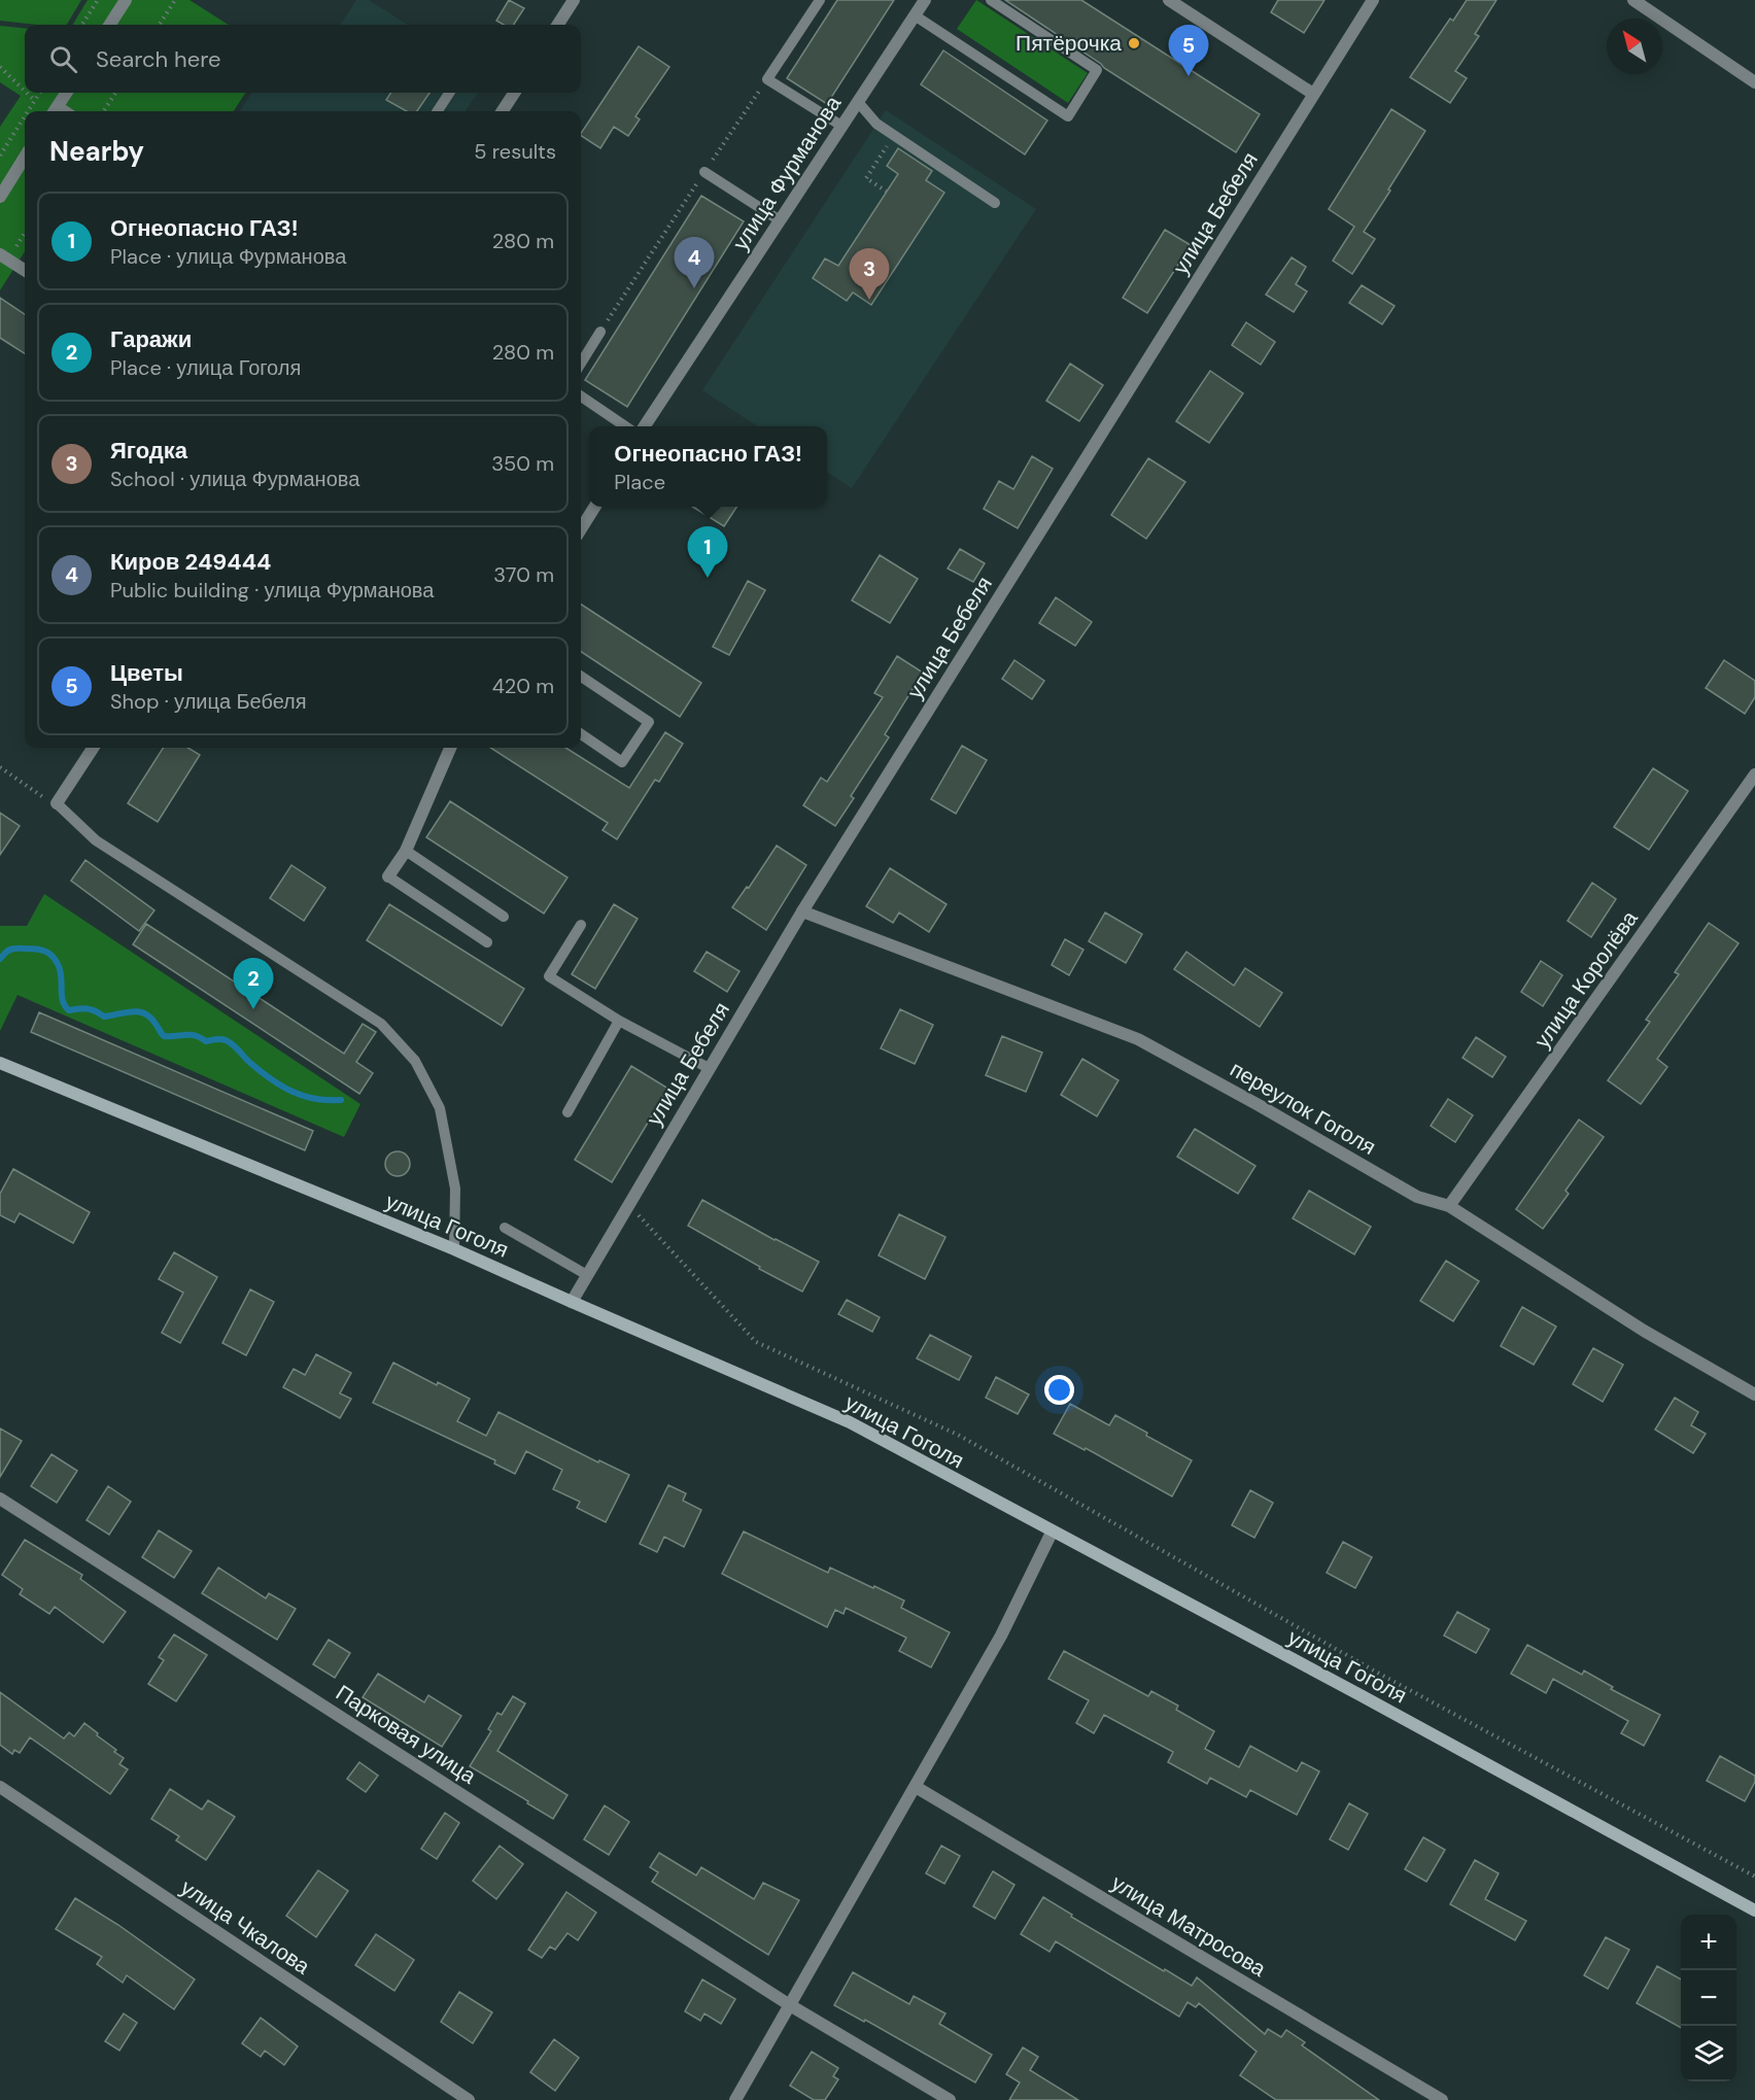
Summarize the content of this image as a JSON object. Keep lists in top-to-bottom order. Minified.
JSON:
{"streets":{"main road":["улица Гоголя"],"street":["улица Фурманова","улица Бебеля","улица Королёва","переулок Гоголя","Парковая улица","улица Матросова","улица Чкалова"]},"crossings":[["улица Бебеля","переулок Гоголя"],["улица Бебеля","улица Гоголя"],["улица Королёва","переулок Гоголя"]],"places":["Пятёрочка"],"north":"top left","page":{"pins":["5","4","3","1","2"],"search":"Search here","heading":["Nearby","5 results"],"list":[{"mark":"1","name":"Огнеопасно ГАЗ!","note":"Place · улица Фурманова","value":"280 m"},{"mark":"2","name":"Гаражи","note":"Place · улица Гоголя","value":"280 m"},{"mark":"3","name":"Ягодка","note":"School · улица Фурманова","value":"350 m"},{"mark":"4","name":"Киров 249444","note":"Public building · улица Фурманова","value":"370 m"},{"mark":"5","name":"Цветы","note":"Shop · улица Бебеля","value":"420 m"}],"popup":["Огнеопасно ГАЗ!","Place"],"map_buttons":["+","−"]}}
